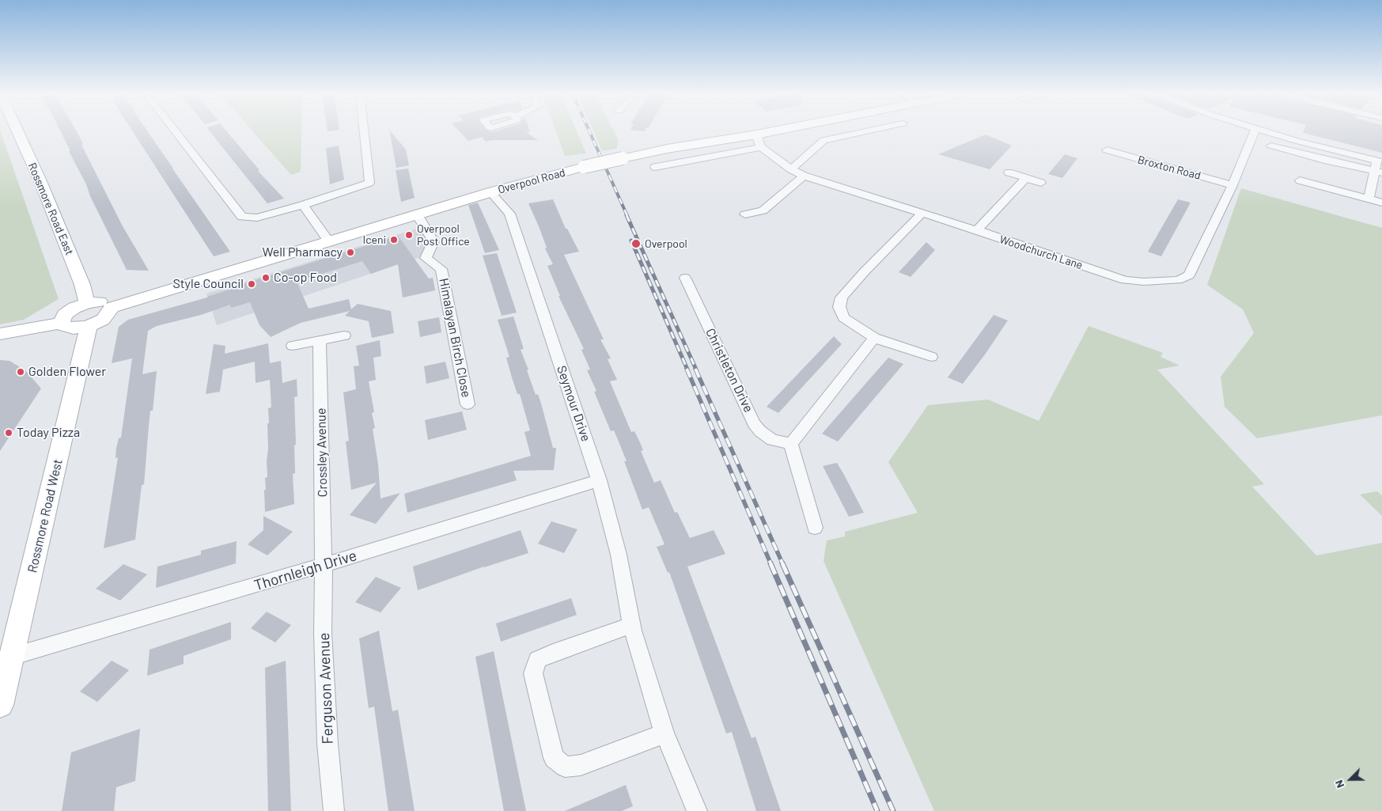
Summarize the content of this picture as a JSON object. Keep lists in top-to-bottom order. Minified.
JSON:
{"streets":{"main road":["Overpool Road","Rossmore Road East","Rossmore Road West"],"street":["Broxton Road","Woodchurch Lane","Himalayan Birch Close","Christleton Drive","Seymour Drive","Crossley Avenue","Thornleigh Drive","Ferguson Avenue"]},"crossings":[["Broxton Road","Woodchurch Lane"],["Overpool Road","Himalayan Birch Close"],["Overpool Road","Seymour Drive"],["Seymour Drive","Thornleigh Drive"],["Crossley Avenue","Thornleigh Drive"],["Crossley Avenue","Ferguson Avenue"],["Rossmore Road West","Thornleigh Drive"],["Thornleigh Drive","Ferguson Avenue"]],"places":["Overpool Post Office","Iceni","Overpool","Well Pharmacy","Co-op Food","Style Council","Golden Flower","Today Pizza"],"north":"bottom left"}
